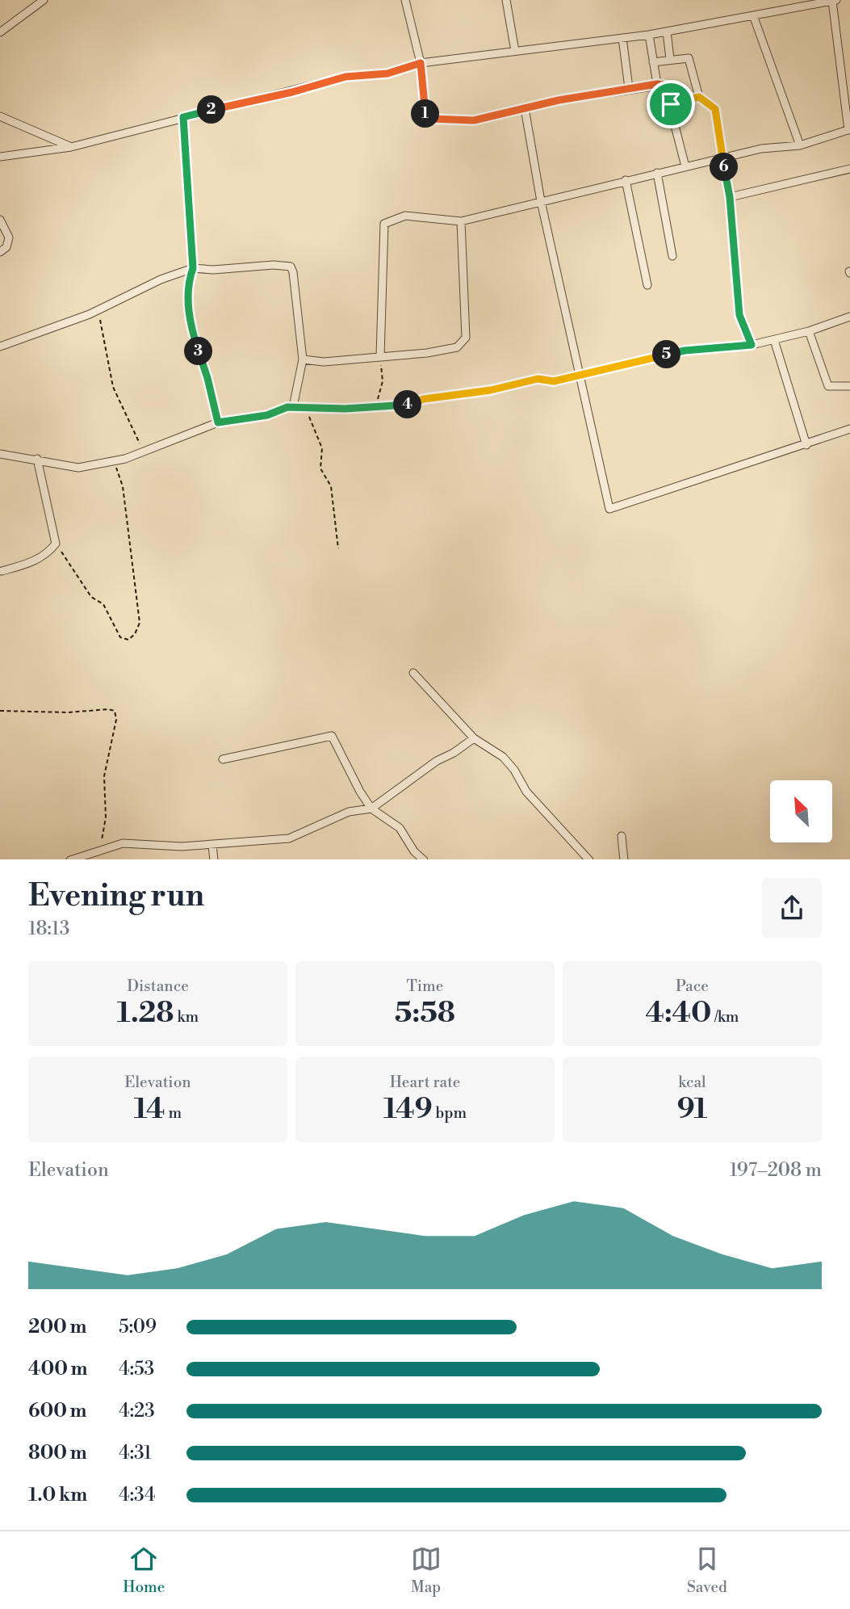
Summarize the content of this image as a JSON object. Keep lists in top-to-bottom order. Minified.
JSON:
{"north":"top left","page":{"pins":["2","1","6","3","5","4"],"heading":["Evening run","18:13"],"stats":[["Distance","1.28 km"],["Time","5:58"],["Pace","4:40 /km"],["Elevation","14 m"],["Heart rate","149 bpm"],["kcal","91"]],"chart":["Elevation","197–208 m"],"list":[{"name":"200 m","note":"5:09"},{"name":"400 m","note":"4:53"},{"name":"600 m","note":"4:23"},{"name":"800 m","note":"4:31"},{"name":"1.0 km","note":"4:34"}],"tabs":["Home","Map","Saved"]}}
